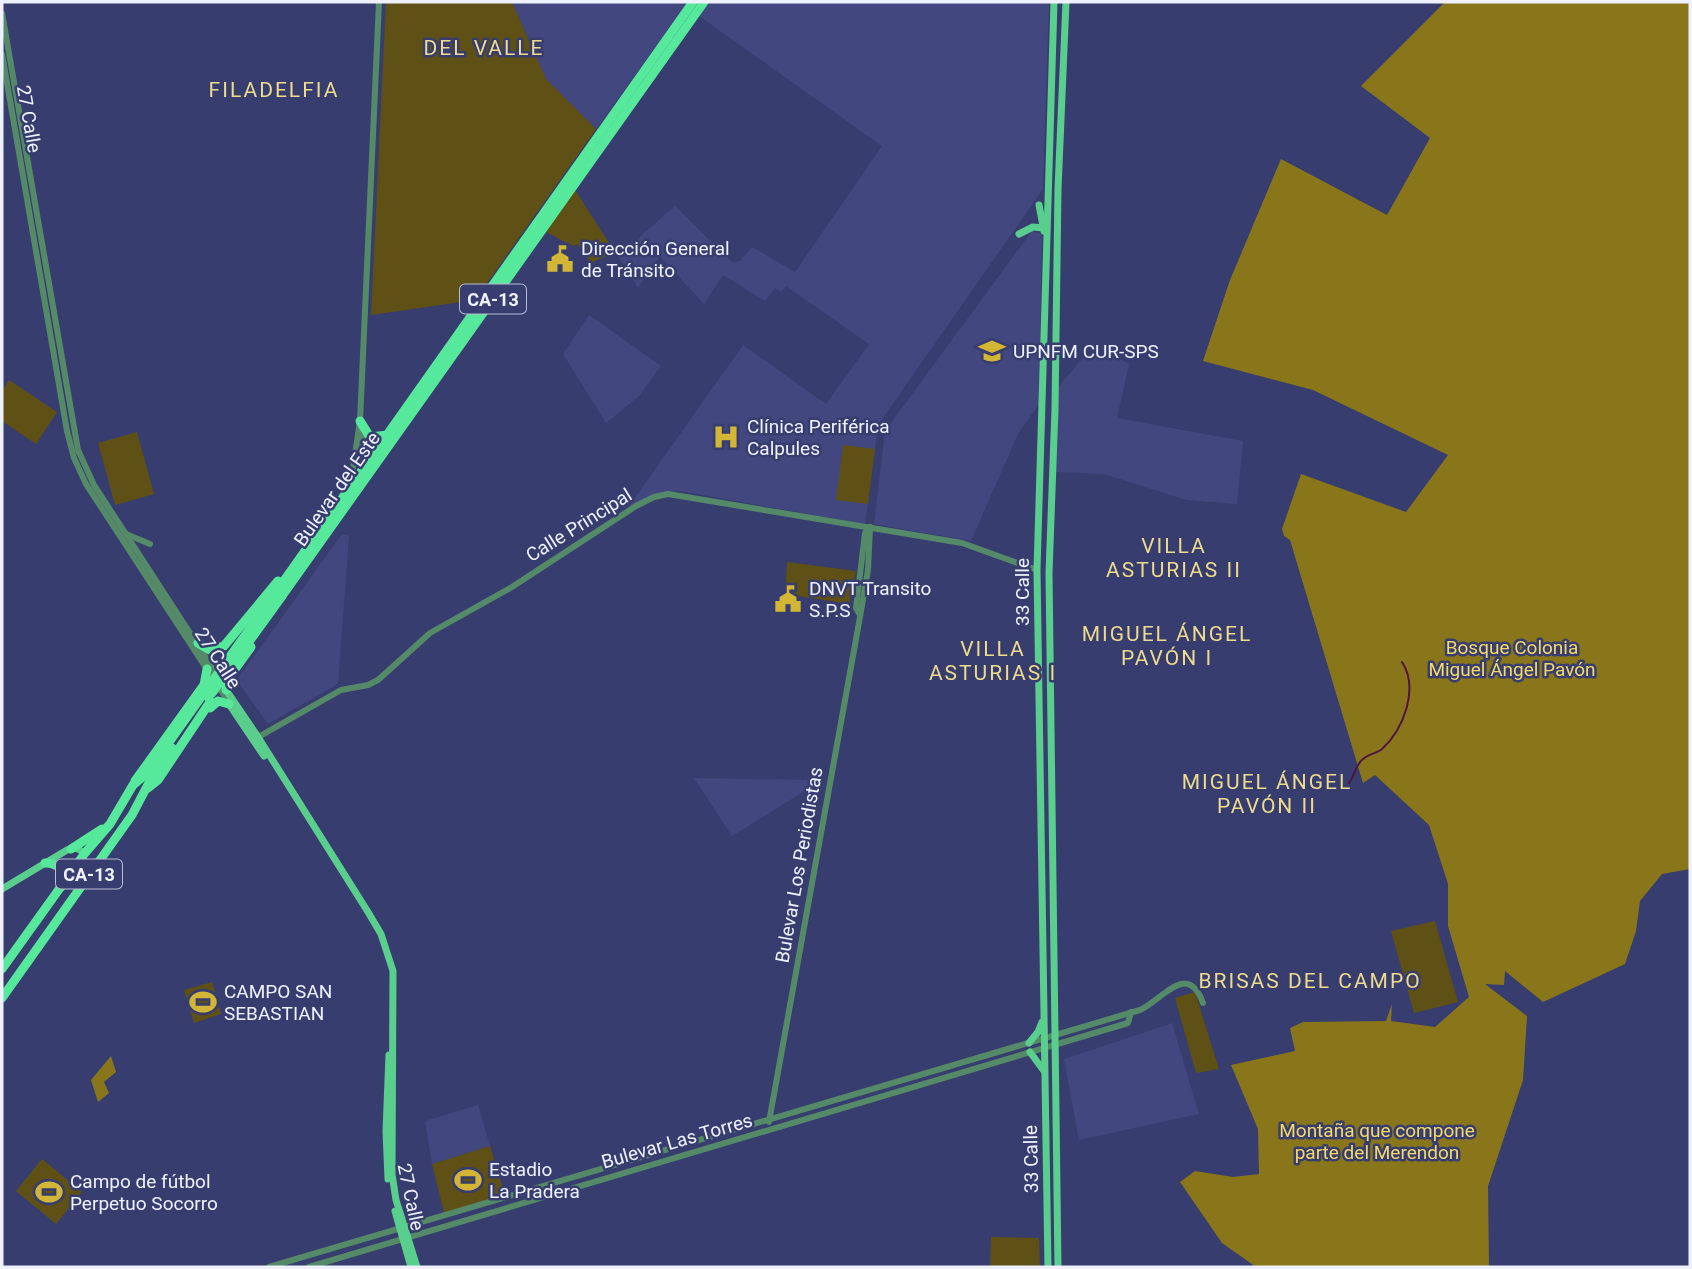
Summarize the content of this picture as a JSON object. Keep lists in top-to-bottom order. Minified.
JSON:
{"streets":{"highway":["CA-13","Bulevar del Este"],"main road":["27 Calle","33 Calle"],"street":["Calle Principal","Bulevar Los Periodistas","Bulevar Las Torres"]},"crossings":[["27 Calle","Calle Principal"],["27 Calle","Bulevar Las Torres"],["Calle Principal","33 Calle"],["Calle Principal","Bulevar Los Periodistas"],["33 Calle","Bulevar Las Torres"],["Bulevar Los Periodistas","Bulevar Las Torres"]],"districts":["DEL VALLE","FILADELFIA","VILLA ASTURIAS II","MIGUEL ÁNGEL PAVÓN I","VILLA ASTURIAS I","MIGUEL ÁNGEL PAVÓN II","BRISAS DEL CAMPO"],"parks":["Bosque Colonia Miguel Ángel Pavón","Montaña que compone parte del Merendon"],"places":{"public building":["Dirección General de Tránsito","DNVT Transito S.P.S"],"school or university":["UPNFM CUR-SPS"],"hospital":["Clínica Periférica Calpules"],"sports":["CAMPO SAN SEBASTIAN","Estadio La Pradera","Campo de fútbol Perpetuo Socorro"]}}
